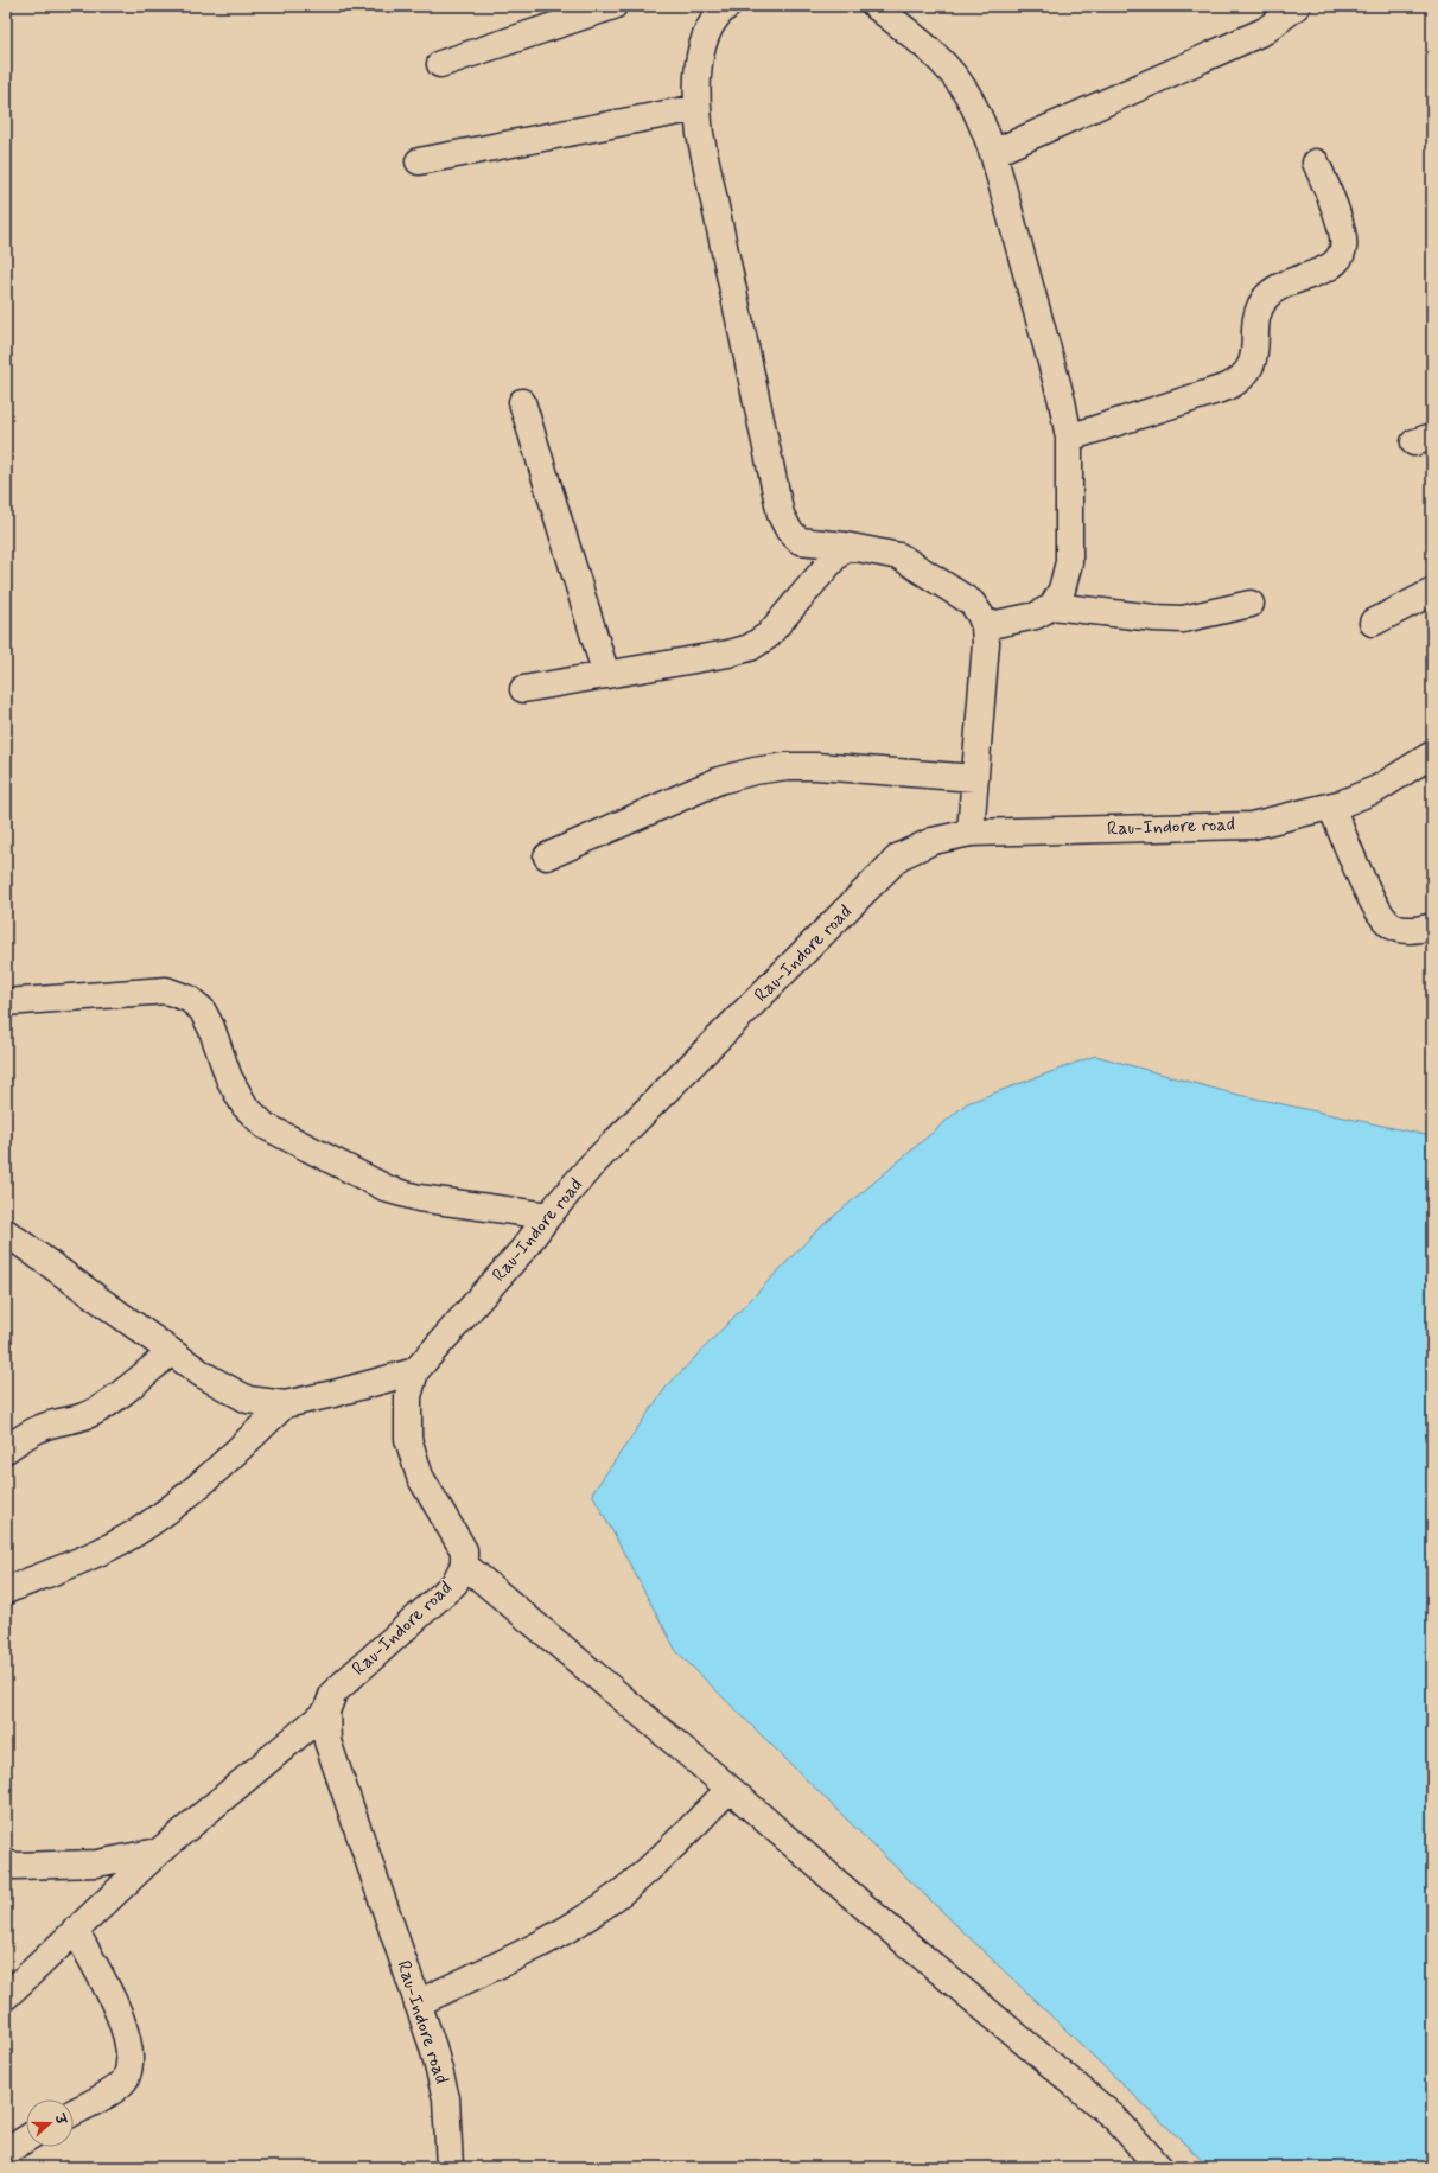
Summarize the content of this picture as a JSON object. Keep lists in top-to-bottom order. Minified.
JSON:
{"streets":{"street":["Rau-Indore road"]},"north":"right"}
